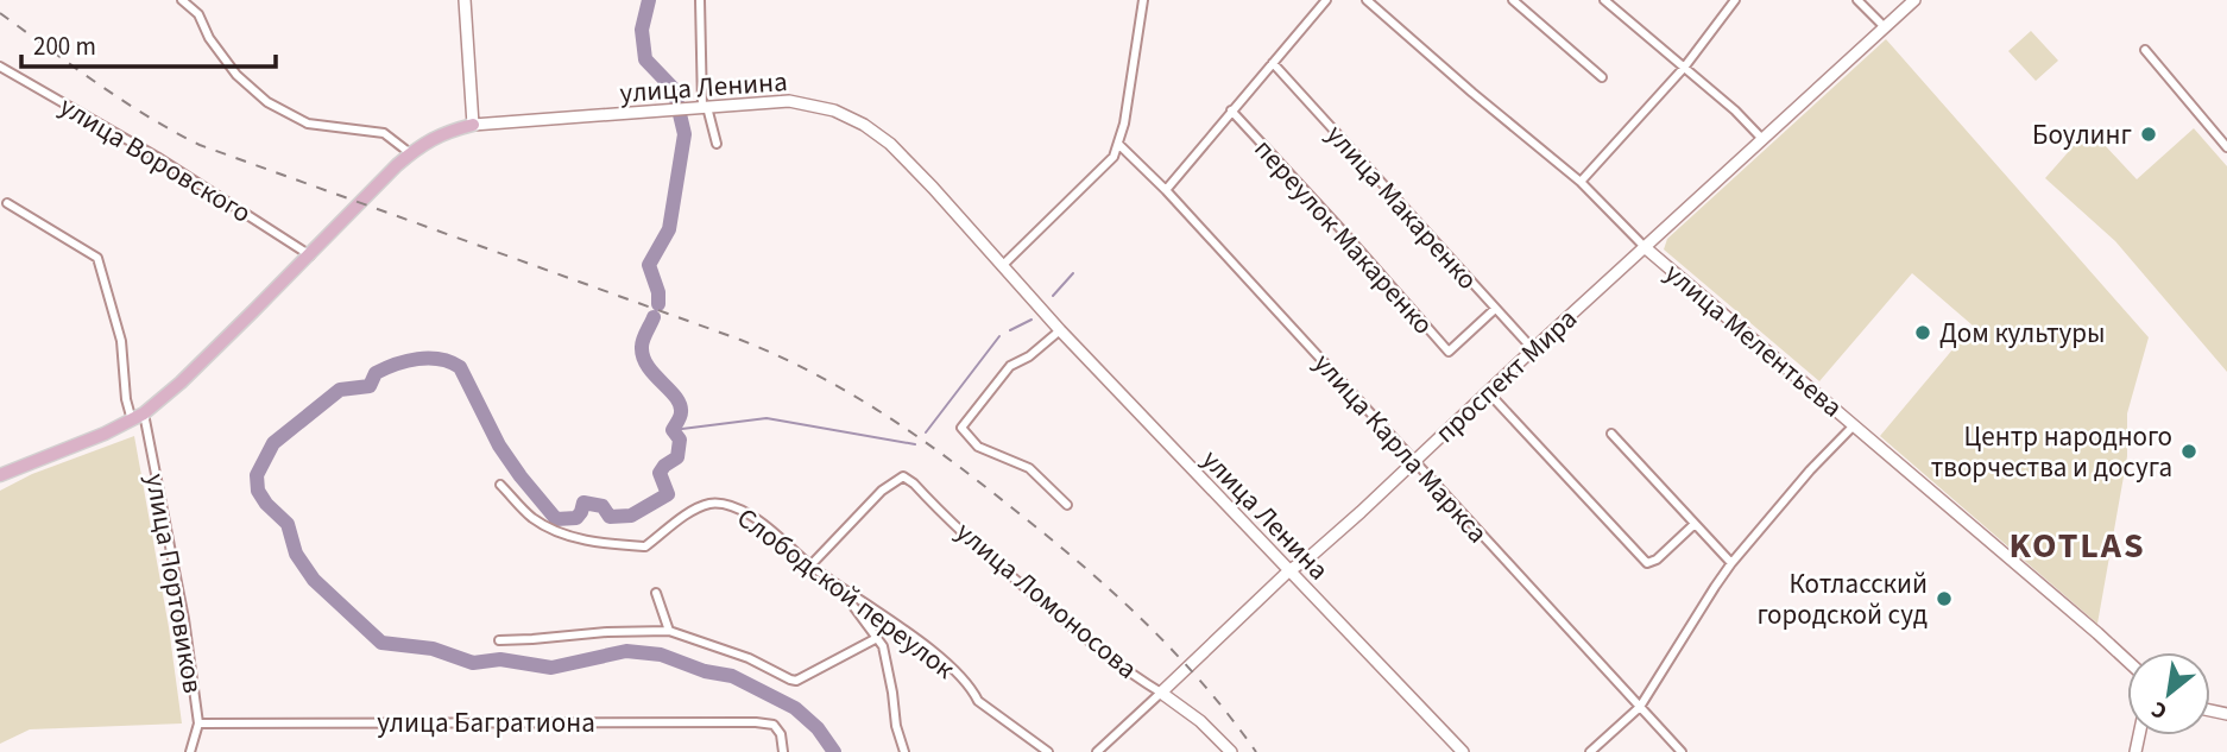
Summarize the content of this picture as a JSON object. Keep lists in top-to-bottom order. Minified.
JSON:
{"streets":{"main road":["улица Ленина"],"street":["улица Воровского","улица Макаренко","переулок Макаренко","улица Мелентьева","проспект Мира","улица Карла Маркса","улица Портовиков","Слободской переулок","улица Ломоносова","улица Багратиона"]},"crossings":[["улица Ленина","улица Воровского"],["улица Ленина","проспект Мира"],["улица Ленина","улица Портовиков"],["улица Макаренко","переулок Макаренко"],["улица Макаренко","проспект Мира"],["улица Мелентьева","проспект Мира"],["проспект Мира","улица Карла Маркса"],["проспект Мира","улица Ломоносова"],["улица Портовиков","улица Багратиона"],["Слободской переулок","улица Ломоносова"]],"districts":["KOTLAS"],"places":["Боулинг","Дом культуры","Центр народного творчества и досуга","Котласский городской суд"],"scale_bar":"200 m","north":"bottom left"}
